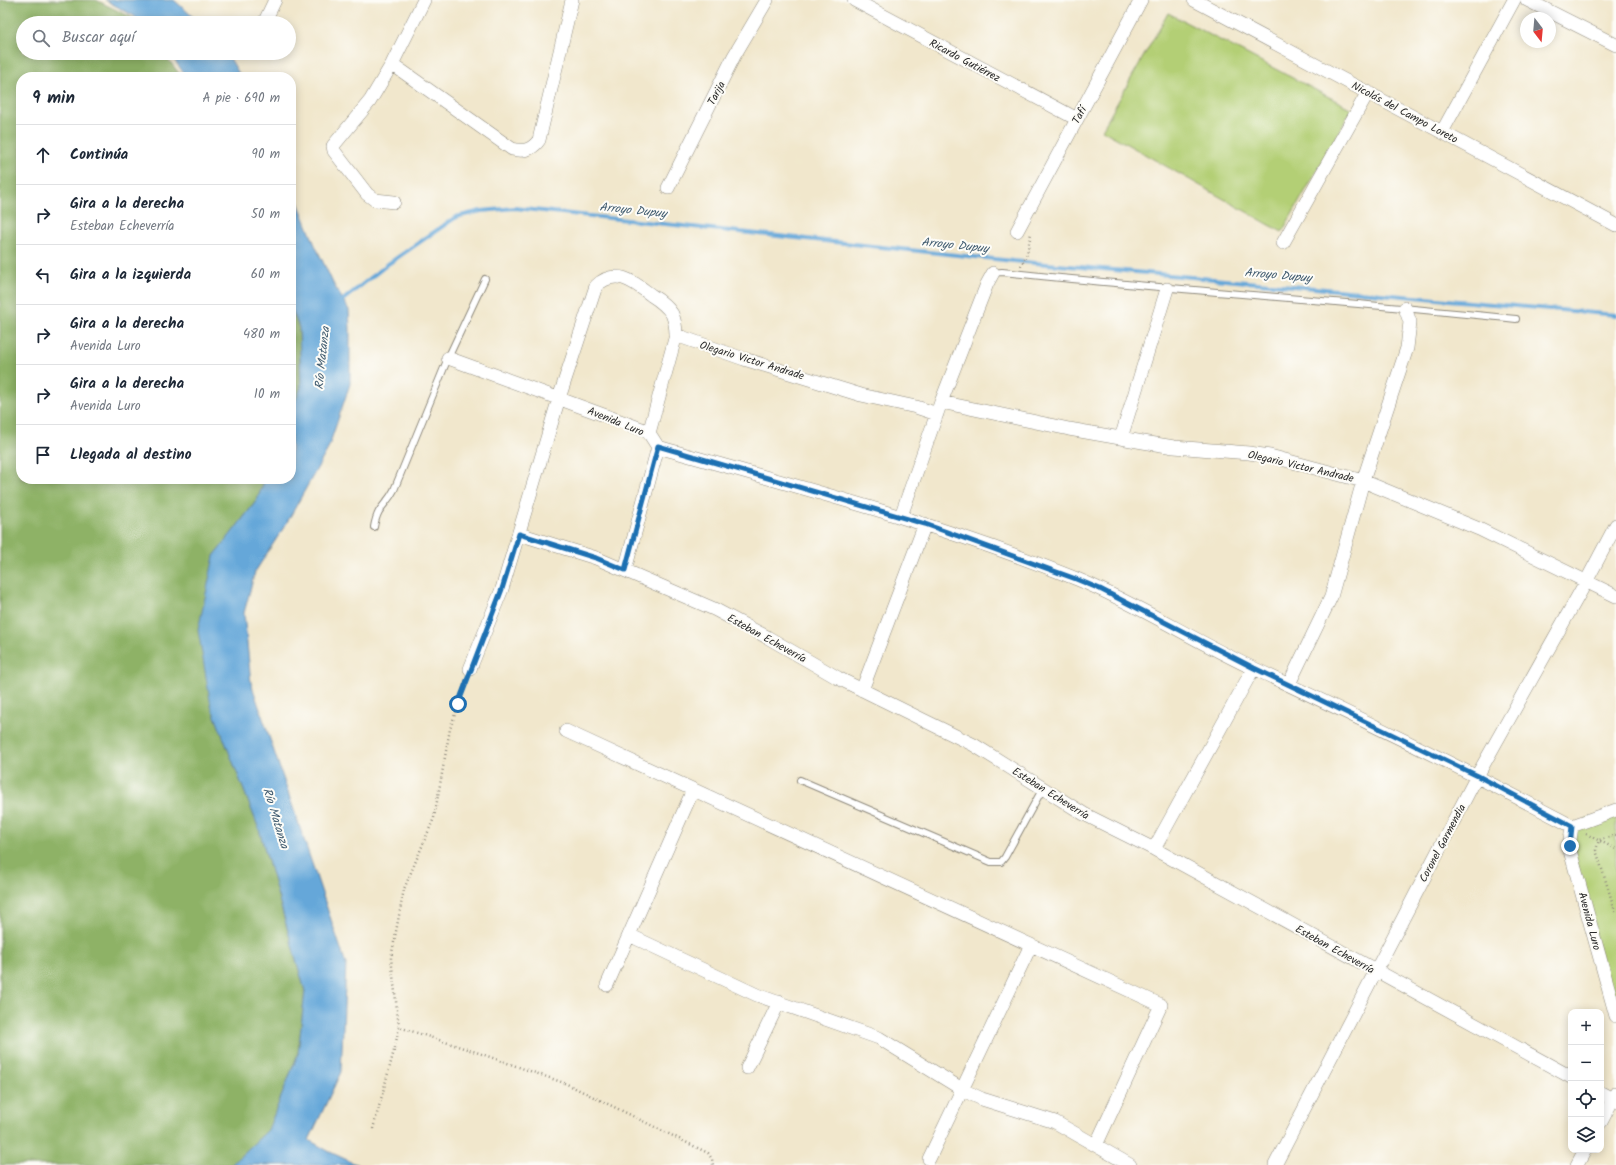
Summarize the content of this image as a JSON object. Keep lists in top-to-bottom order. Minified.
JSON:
{"streets":{"street":["Ricardo Gutiérrez","Tarija","Nicolás del Campo Loreto","Tafí","Olegario Victor Andrade","Avenida Luro","Esteban Echeverría","Coronel Garmendia"]},"crossings":[["Ricardo Gutiérrez","Tafí"],["Olegario Victor Andrade","Coronel Garmendia"],["Esteban Echeverría","Coronel Garmendia"]],"water":["Arroyo Dupuy","Río Matanza"],"north":"bottom","page":{"search":"Buscar aquí","heading":["9 min","A pie · 690 m"],"list":[["Continúa","90 m"],["Gira a la derecha","Esteban Echeverría","50 m"],["Gira a la izquierda","60 m"],["Gira a la derecha","Avenida Luro","480 m"],["Gira a la derecha","Avenida Luro","10 m"],"Llegada al destino"],"map_buttons":["+","−"]}}
